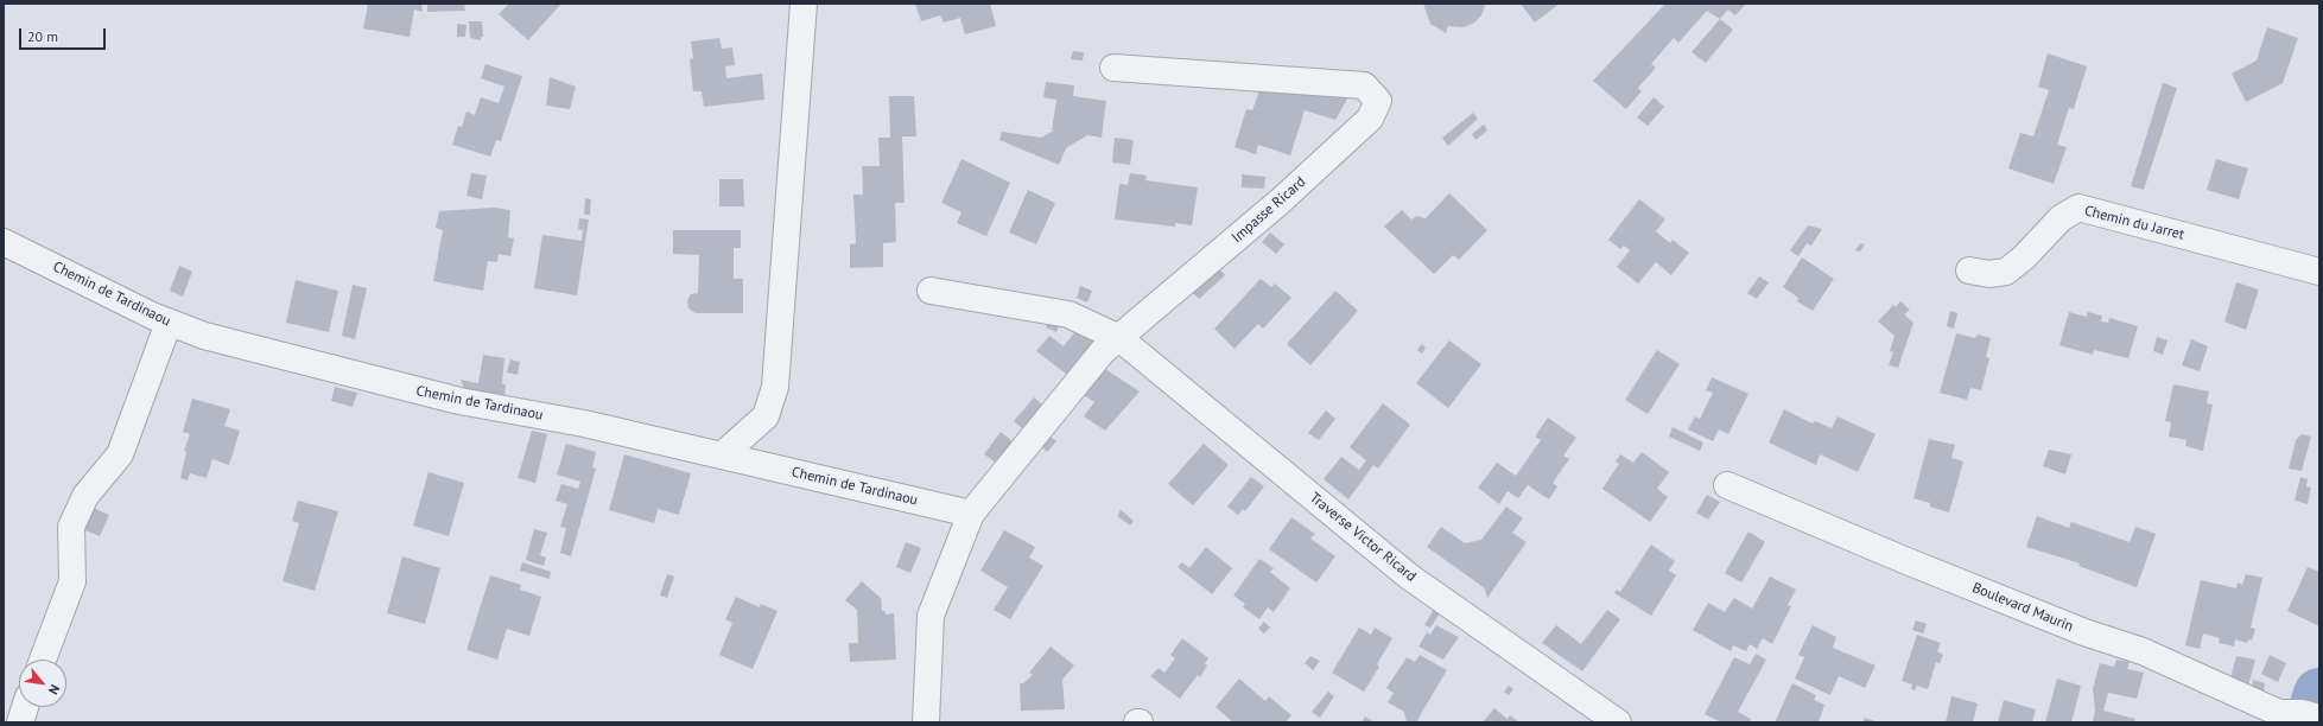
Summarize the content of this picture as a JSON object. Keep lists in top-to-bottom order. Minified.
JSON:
{"streets":{"street":["Impasse Ricard","Chemin du Jarret","Chemin de Tardinaou","Traverse Victor Ricard","Boulevard Maurin"]},"crossings":[["Impasse Ricard","Chemin de Tardinaou"],["Impasse Ricard","Traverse Victor Ricard"]],"scale_bar":"20 m","north":"bottom right"}
